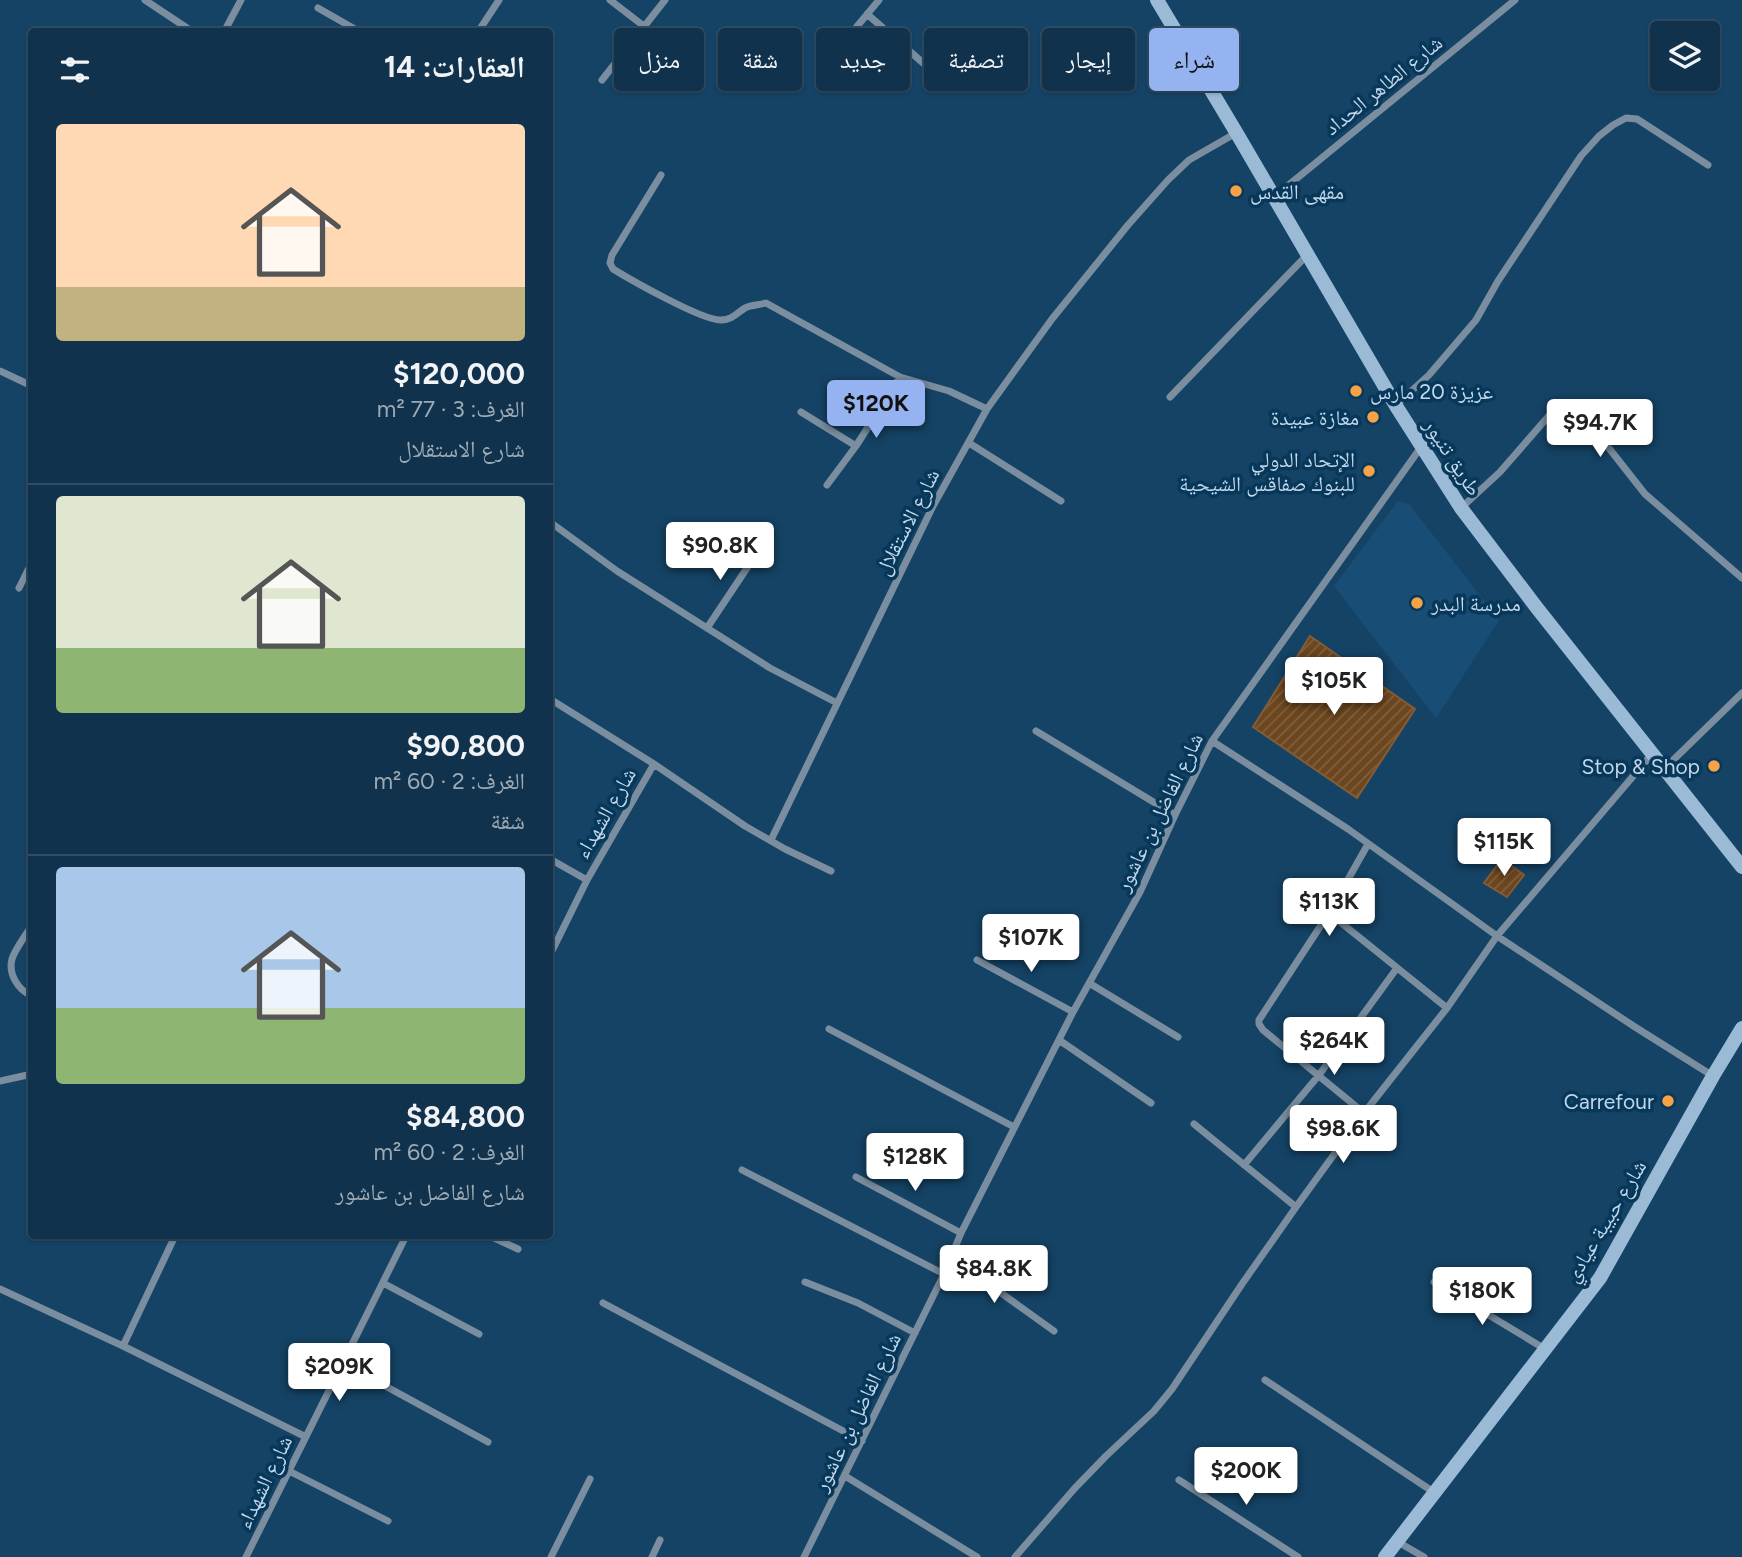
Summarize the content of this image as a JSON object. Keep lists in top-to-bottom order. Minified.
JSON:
{"streets":{"main road":["طريق تنيور","شارع حبيبة عيادي"],"street":["شارع الطاهر الحداد","شارع الاستقلال","شارع الفاضل بن عاشور","شارع الشهداء"]},"crossings":[["شارع الطاهر الحداد","طريق تنيور"],["طريق تنيور","شارع الاستقلال"],["طريق تنيور","شارع الفاضل بن عاشور"]],"places":["مقهى القدس","عزيزة 20 مارس","مغازة عبيدة","الإتحاد الدولي للبنوك صفاقس الشيحية","مدرسة البدر","Stop & Shop","Carrefour"],"page":{"chip":["شراء","إيجار","تصفية","جديد","شقة","منزل"],"heading":"العقارات: 14","list":[{"name":"$120,000","note":"الغرف: 3 · 77 m² · شارع الاستقلال"},{"name":"$90,800","note":"الغرف: 2 · 60 m² · شقة"},{"name":"$84,800","note":"الغرف: 2 · 60 m² · شارع الفاضل بن عاشور"}],"price":["$120K","$94.7K","$90.8K","$105K","$115K","$113K","$107K","$264K","$98.6K","$128K","$84.8K","$180K","$209K","$200K"]}}
